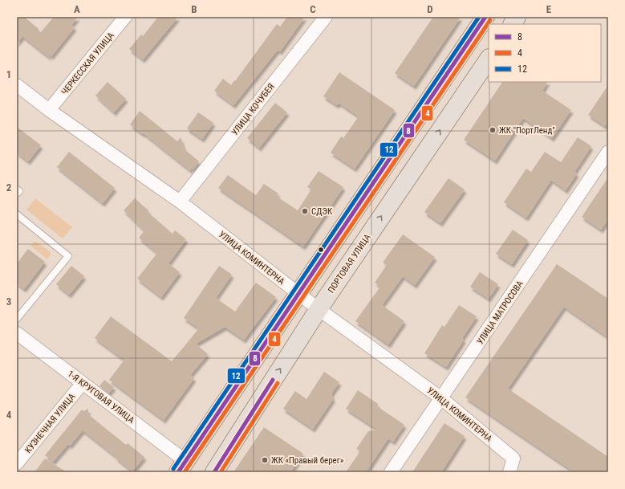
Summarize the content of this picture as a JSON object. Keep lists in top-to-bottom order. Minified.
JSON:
{"streets":{"main road":["ПОРТОВАЯ УЛИЦА"],"street":["ЧЕРКЕССКАЯ УЛИЦА","УЛИЦА КОЧУБЕЯ","УЛИЦА КОМИНТЕРНА","УЛИЦА МАТРОСОВА","1-Я КРУГОВАЯ УЛИЦА","КУЗНЕЧНАЯ УЛИЦА"]},"crossings":[["ЧЕРКЕССКАЯ УЛИЦА","УЛИЦА КОМИНТЕРНА"],["УЛИЦА КОЧУБЕЯ","УЛИЦА КОМИНТЕРНА"],["УЛИЦА КОМИНТЕРНА","ПОРТОВАЯ УЛИЦА"],["УЛИЦА КОМИНТЕРНА","УЛИЦА МАТРОСОВА"],["1-Я КРУГОВАЯ УЛИЦА","КУЗНЕЧНАЯ УЛИЦА"]],"places":["ЖК \"ПортЛенд\"","СДЭК","ЖК «Правый берег»"],"lines":["transit line 8","transit line 12","transit line 4"],"legend":["8","4","12"],"grid":{"columns":["A","B","C","D","E"],"rows":["1","2","3","4"]}}
